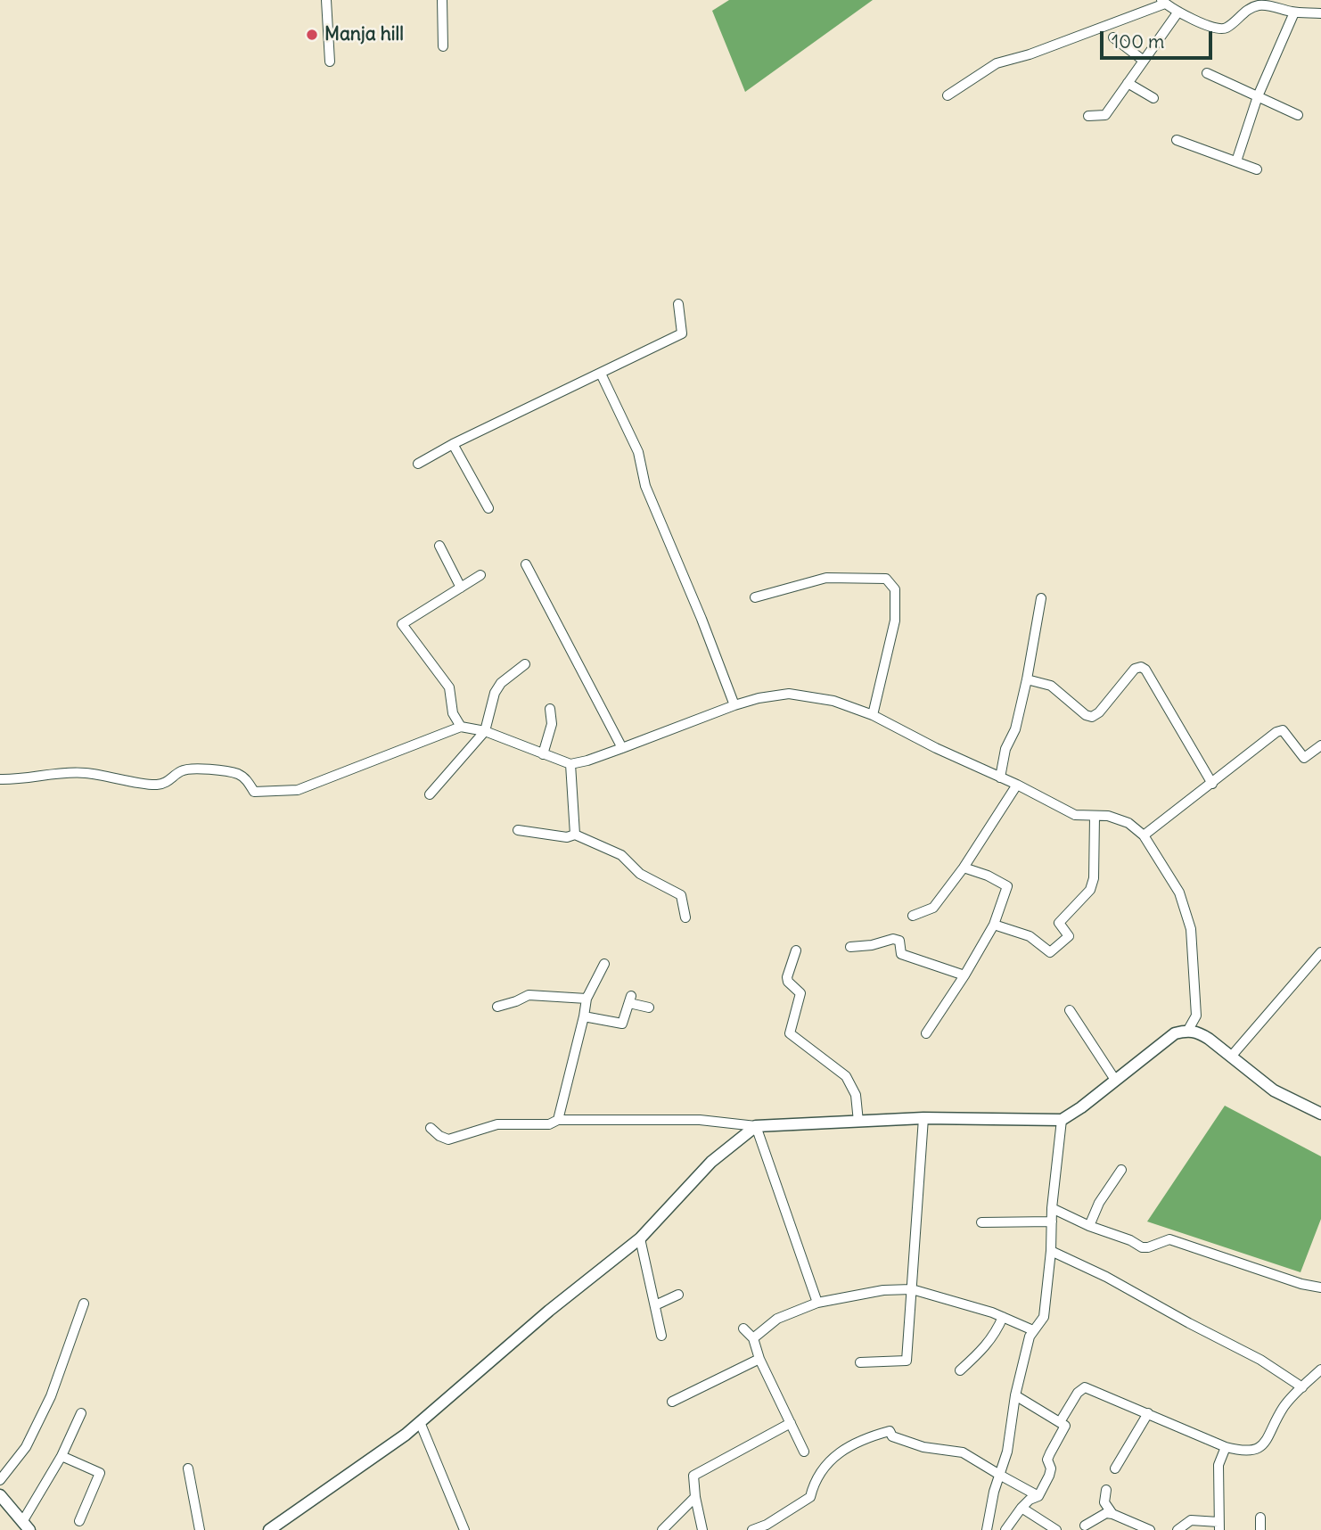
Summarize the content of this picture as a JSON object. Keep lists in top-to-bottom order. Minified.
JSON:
{"places":["Manja hill"],"scale_bar":"100 m"}
